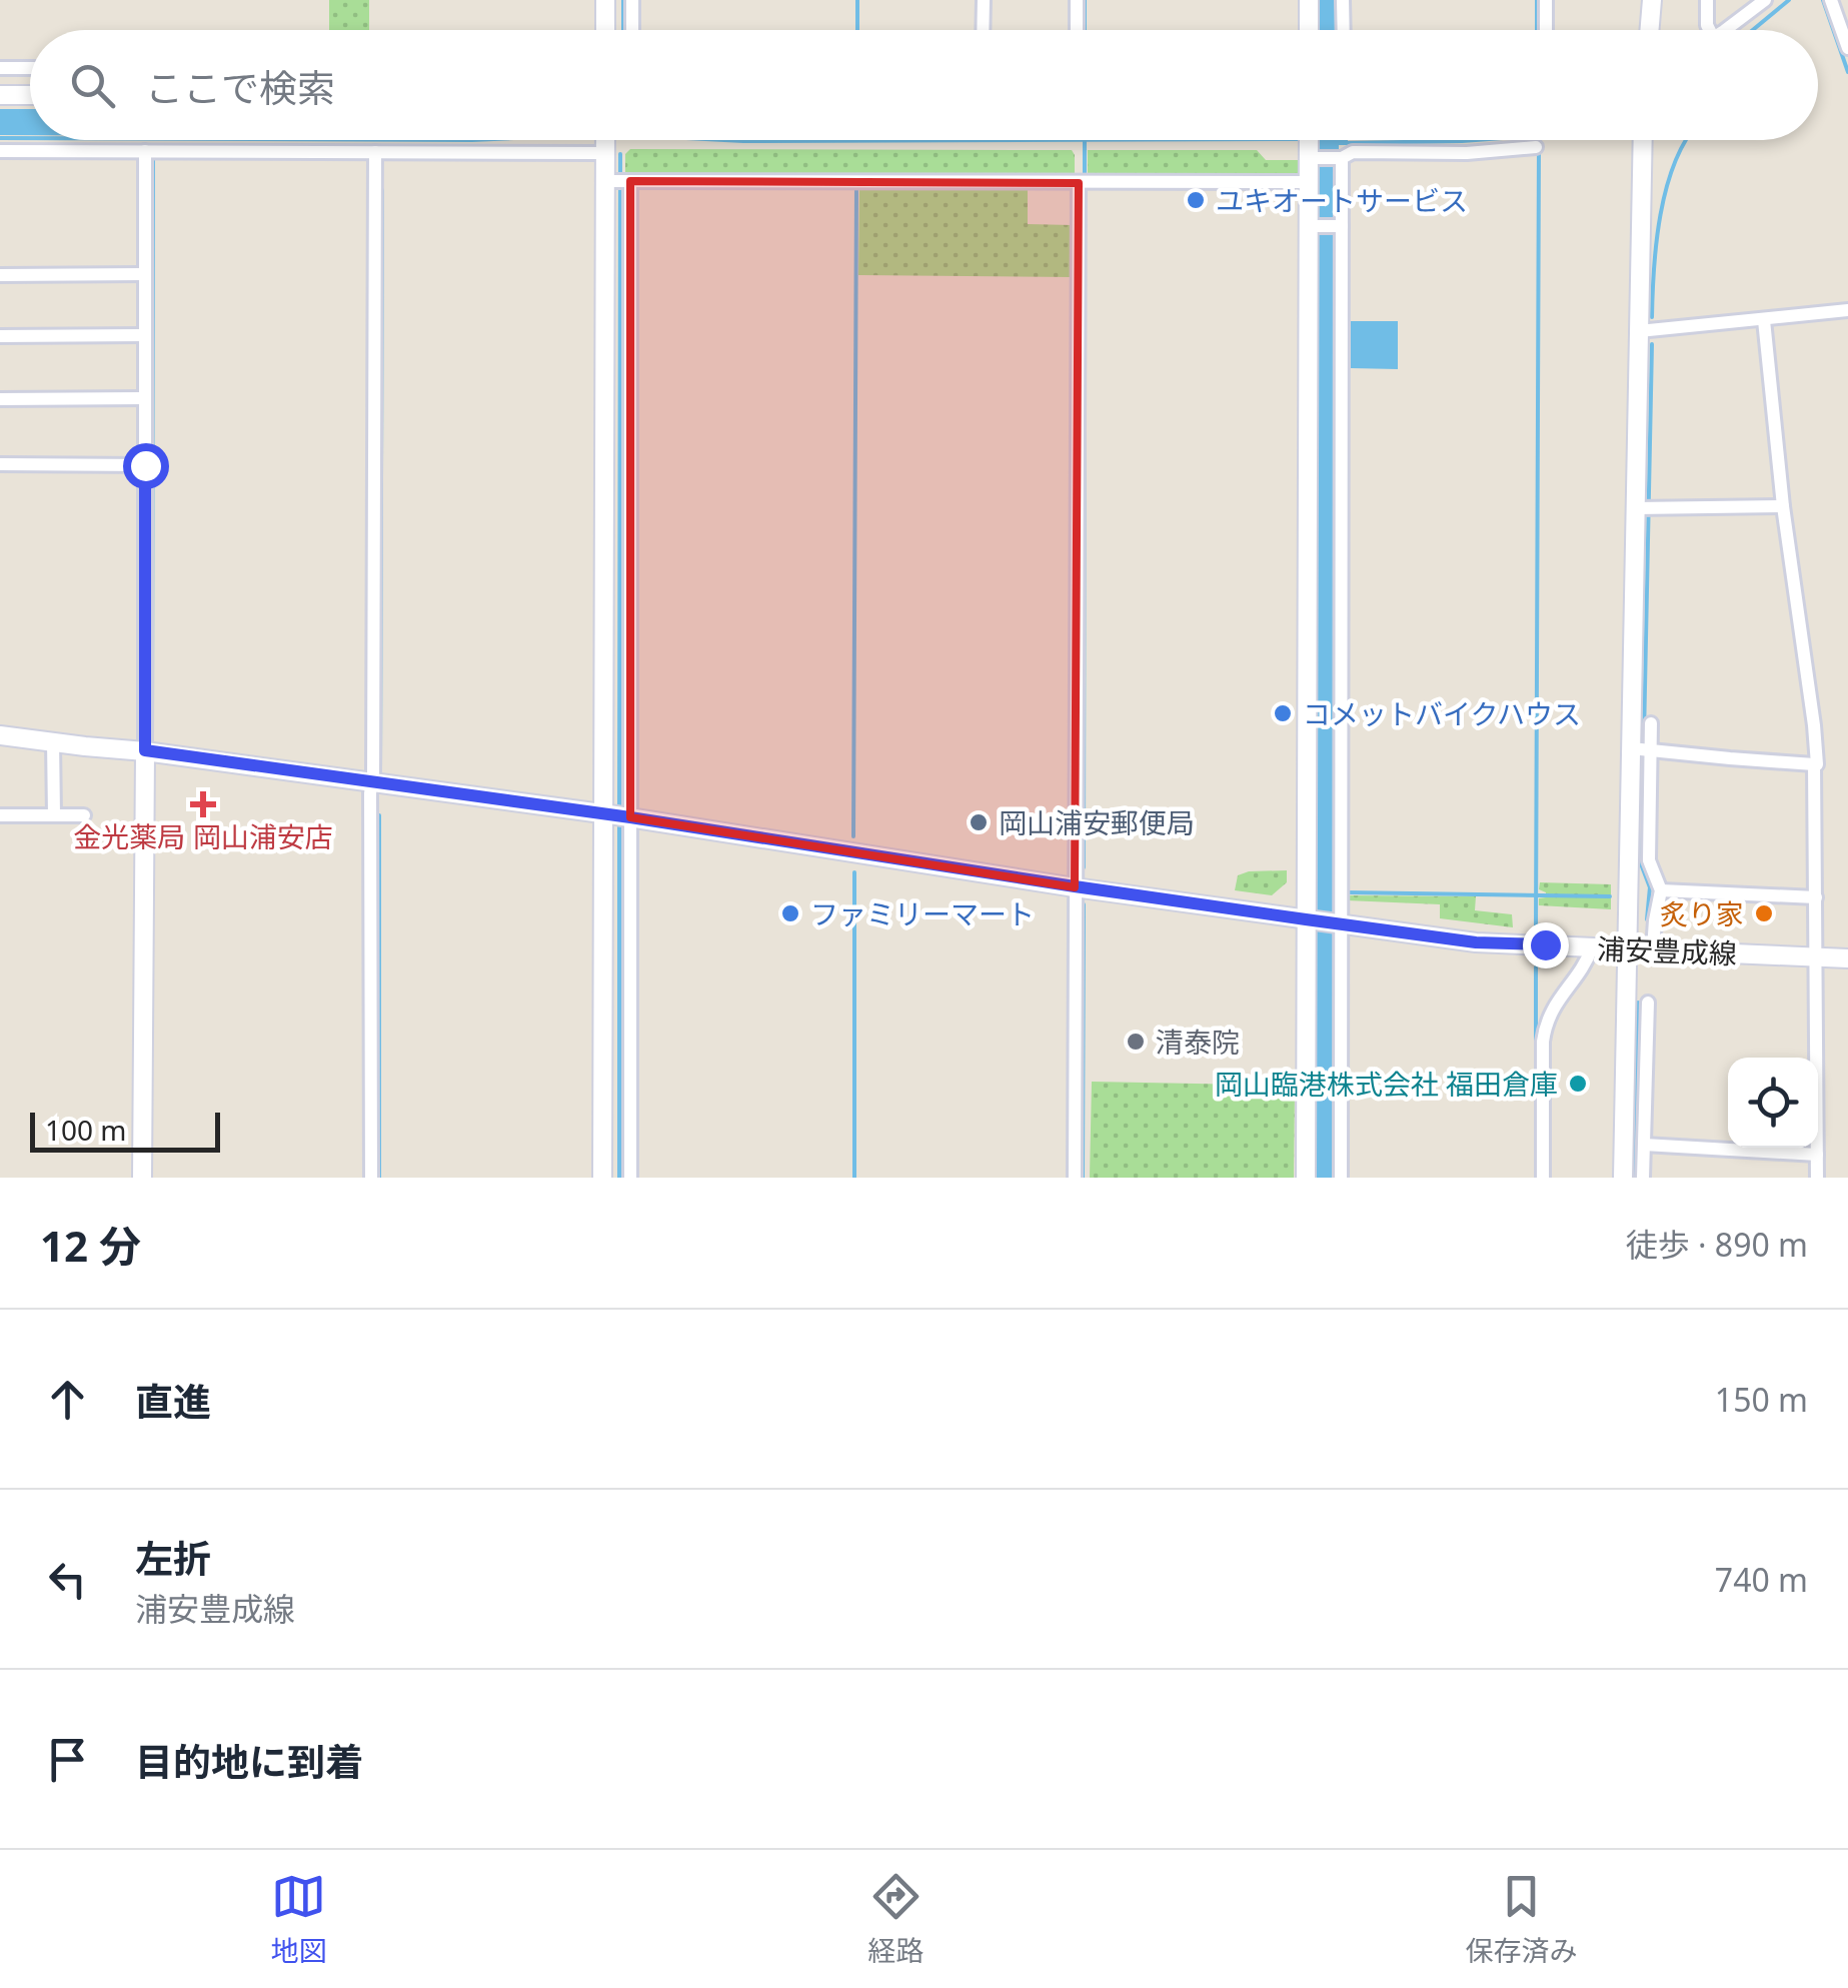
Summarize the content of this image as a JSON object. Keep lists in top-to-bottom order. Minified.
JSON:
{"streets":{"street":["浦安豊成線"]},"places":{"other":["ユキオートサービス","コメットバイクハウス","岡山浦安郵便局","ファミリーマート","炙り家","清泰院","岡山臨港株式会社 福田倉庫"],"health":["金光薬局 岡山浦安店"]},"scale_bar":"100 m","page":{"search":"ここで検索","scale":"100 m","heading":["12 分","徒歩 · 890 m"],"list":[["直進","150 m"],["左折","浦安豊成線","740 m"],"目的地に到着"],"nav":["地図","経路","保存済み"]}}
